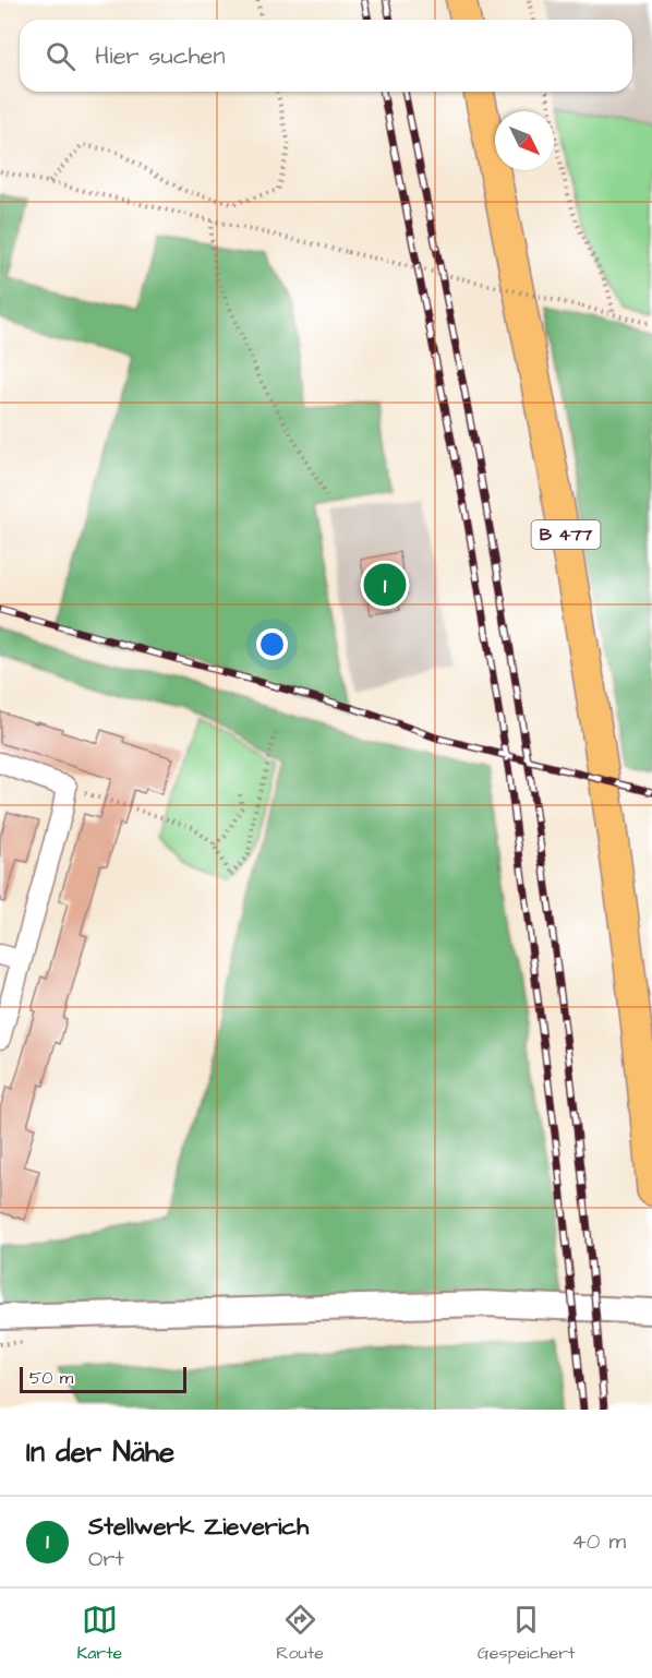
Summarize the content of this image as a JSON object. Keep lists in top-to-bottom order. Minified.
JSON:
{"streets":{"main road":["B 477"]},"scale_bar":"50 m","north":"bottom right","page":{"search":"Hier suchen","pins":"1","scale":"50 m","heading":"In der Nähe","list":[{"mark":"1","name":"Stellwerk Zieverich","note":"Ort","value":"40 m"}],"nav":["Karte","Route","Gespeichert"]}}
